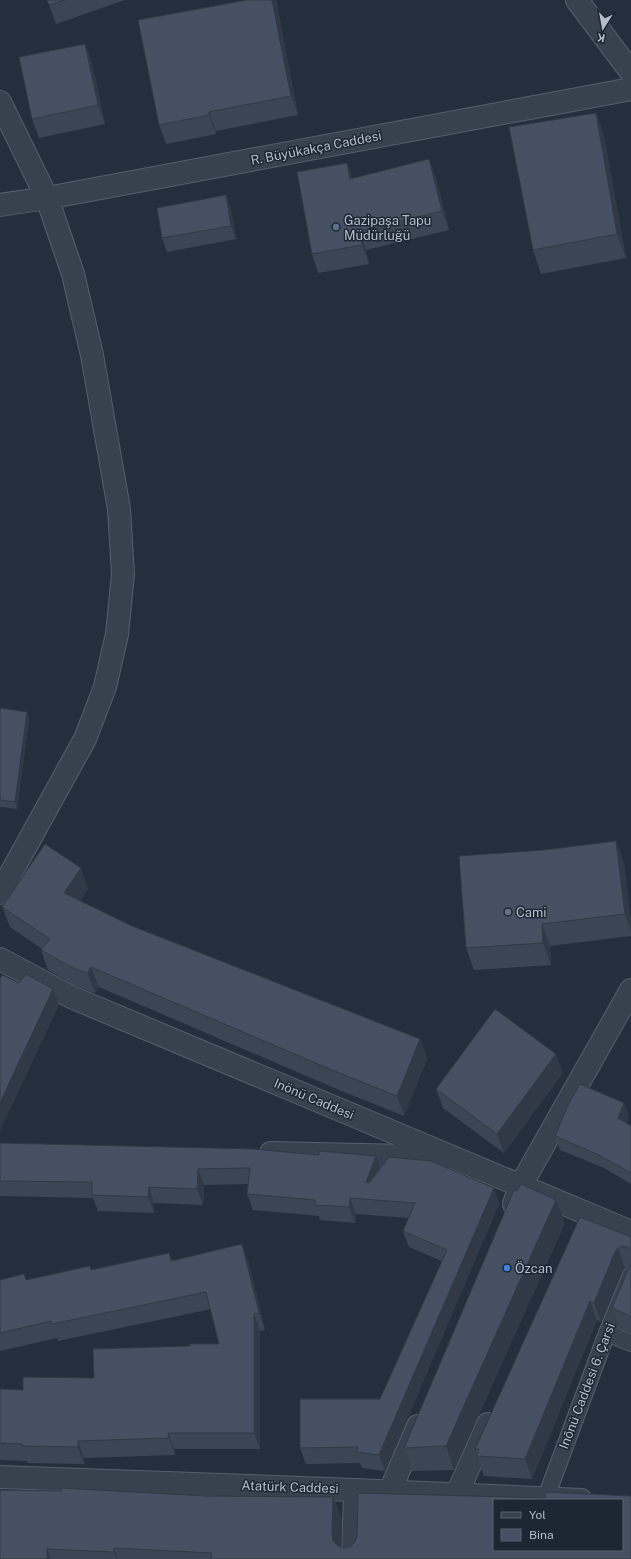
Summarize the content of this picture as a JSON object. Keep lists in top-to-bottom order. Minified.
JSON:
{"streets":{"street":["R. Büyükakça Caddesi","Inönü Caddesi","Inōnü Caddesi 6. Çarsi","Atatürk Caddesi"]},"crossings":[["Inōnü Caddesi 6. Çarsi","Atatürk Caddesi"]],"places":["Gazipaşa Tapu Müdürluğü","Cami","Özcan"],"legend":["Yol","Bina"],"north":"bottom"}
